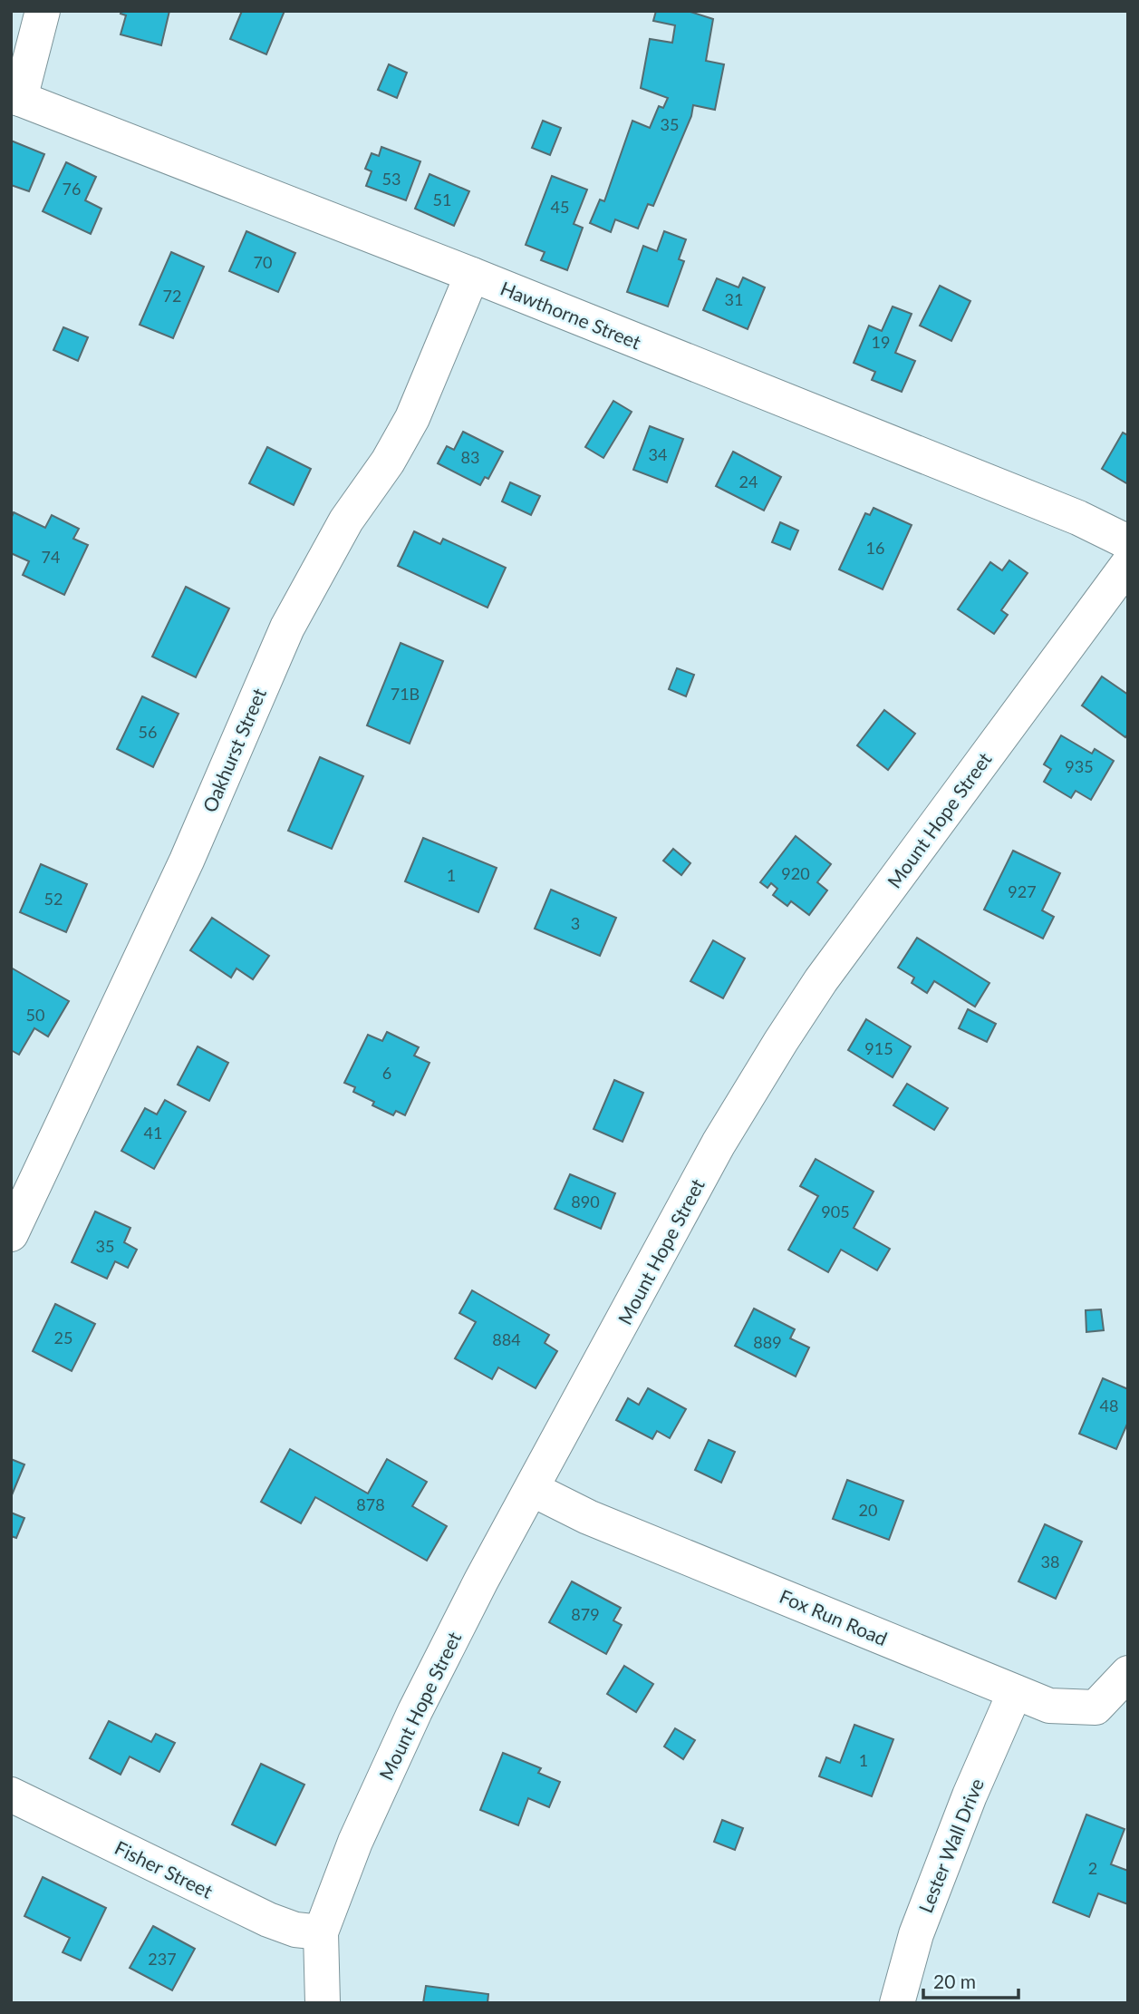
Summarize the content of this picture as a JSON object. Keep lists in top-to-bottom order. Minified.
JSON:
{"streets":{"street":["Hawthorne Street","Oakhurst Street","Mount Hope Street","Fox Run Road","Lester Wall Drive","Fisher Street"]},"crossings":[["Hawthorne Street","Oakhurst Street"],["Mount Hope Street","Fox Run Road"],["Mount Hope Street","Fisher Street"],["Fox Run Road","Lester Wall Drive"]],"house_numbers":["35","53","76","51","45","70","72","31","19","34","83","24","16","74","71B","56","935","920","1","927","52","3","50","915","6","41","890","905","35","25","884","889","48","878","20","38","879","1","2","237"],"scale_bar":"20 m"}
